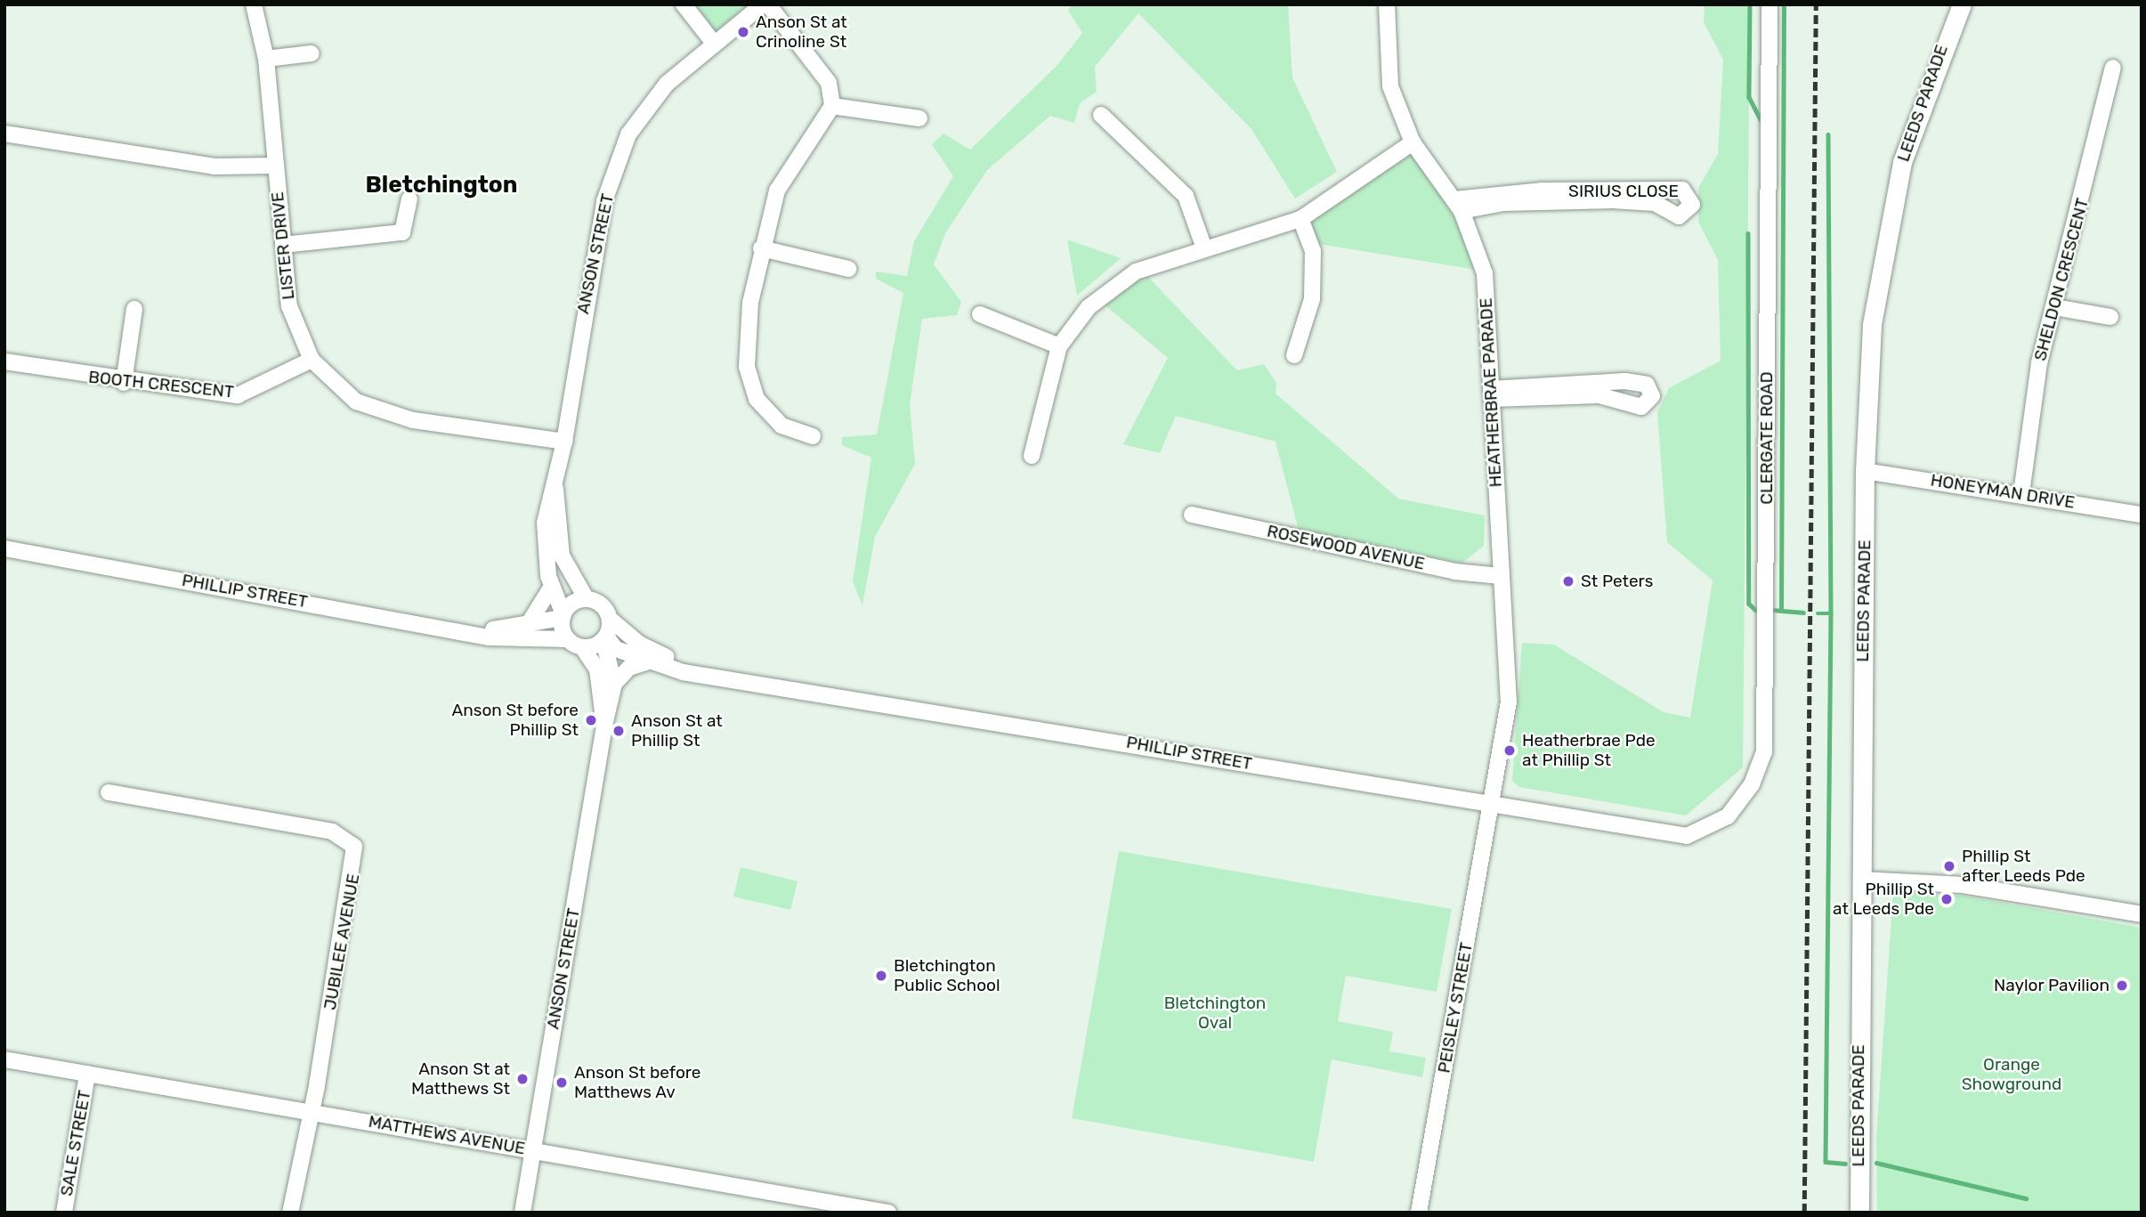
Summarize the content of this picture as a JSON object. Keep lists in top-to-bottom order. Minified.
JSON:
{"streets":{"main road":["LEEDS PARADE"],"street":["SIRIUS CLOSE","LISTER DRIVE","ANSON STREET","SHELDON CRESCENT","BOOTH CRESCENT","HEATHERBRAE PARADE","CLERGATE ROAD","HONEYMAN DRIVE","ROSEWOOD AVENUE","PHILLIP STREET","JUBILEE AVENUE","PEISLEY STREET","MATTHEWS AVENUE","SALE STREET"]},"crossings":[["LEEDS PARADE","HONEYMAN DRIVE"],["SIRIUS CLOSE","HEATHERBRAE PARADE"],["LISTER DRIVE","ANSON STREET"],["LISTER DRIVE","BOOTH CRESCENT"],["ANSON STREET","PHILLIP STREET"],["ANSON STREET","MATTHEWS AVENUE"],["SHELDON CRESCENT","HONEYMAN DRIVE"],["HEATHERBRAE PARADE","ROSEWOOD AVENUE"],["HEATHERBRAE PARADE","PHILLIP STREET"],["HEATHERBRAE PARADE","PEISLEY STREET"],["CLERGATE ROAD","PHILLIP STREET"],["PHILLIP STREET","PEISLEY STREET"],["JUBILEE AVENUE","MATTHEWS AVENUE"],["MATTHEWS AVENUE","SALE STREET"]],"districts":["Bletchington"],"parks":["Bletchington Oval","Orange Showground"],"places":["Anson St at Crinoline St","St Peters","Anson St before Phillip St","Anson St at Phillip St","Heatherbrae Pde at Phillip St","Phillip St after Leeds Pde","Phillip St at Leeds Pde","Bletchington Public School","Naylor Pavilion","Anson St at Matthews St","Anson St before Matthews Av"]}
